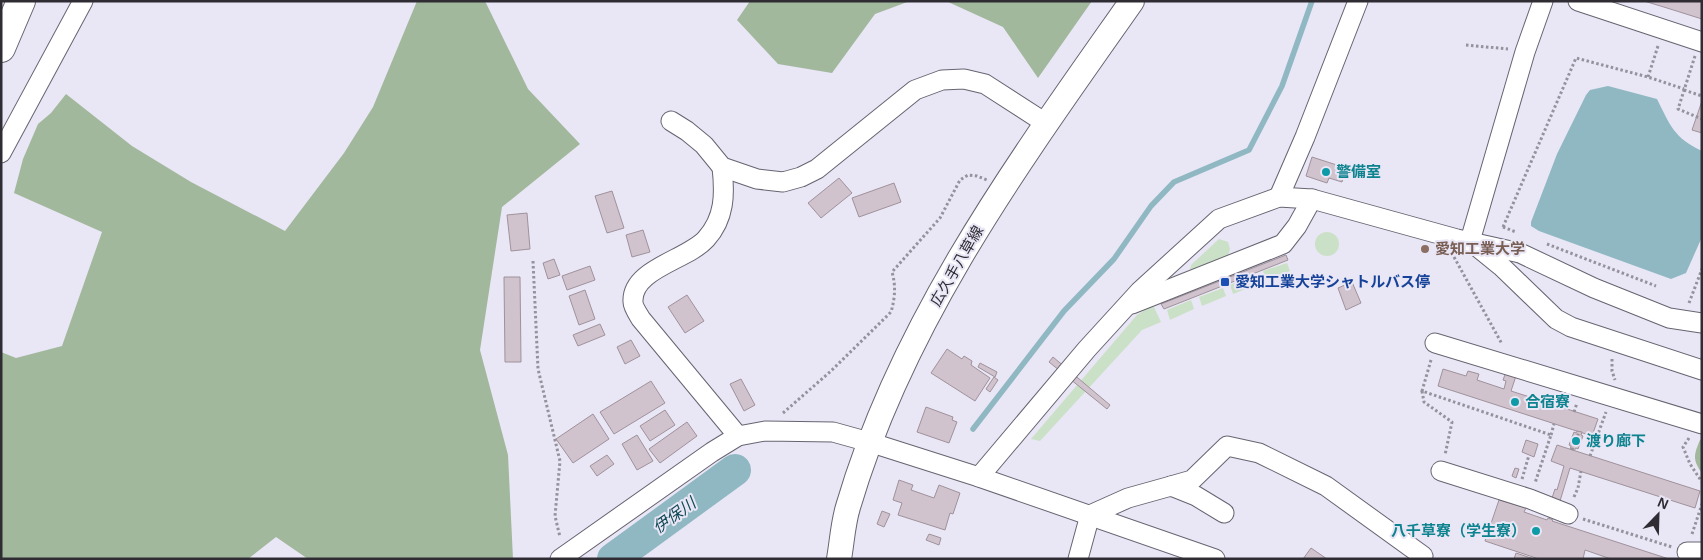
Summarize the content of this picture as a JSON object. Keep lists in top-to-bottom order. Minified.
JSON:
{"streets":{"main road":["広久手八草線"]},"water":["伊保川"],"places":{"other":["警備室","愛知工業大学","合宿寮","渡り廊下","八千草寮（学生寮）"],"transit":["愛知工業大学シャトルバス停"]},"north":"top right"}
